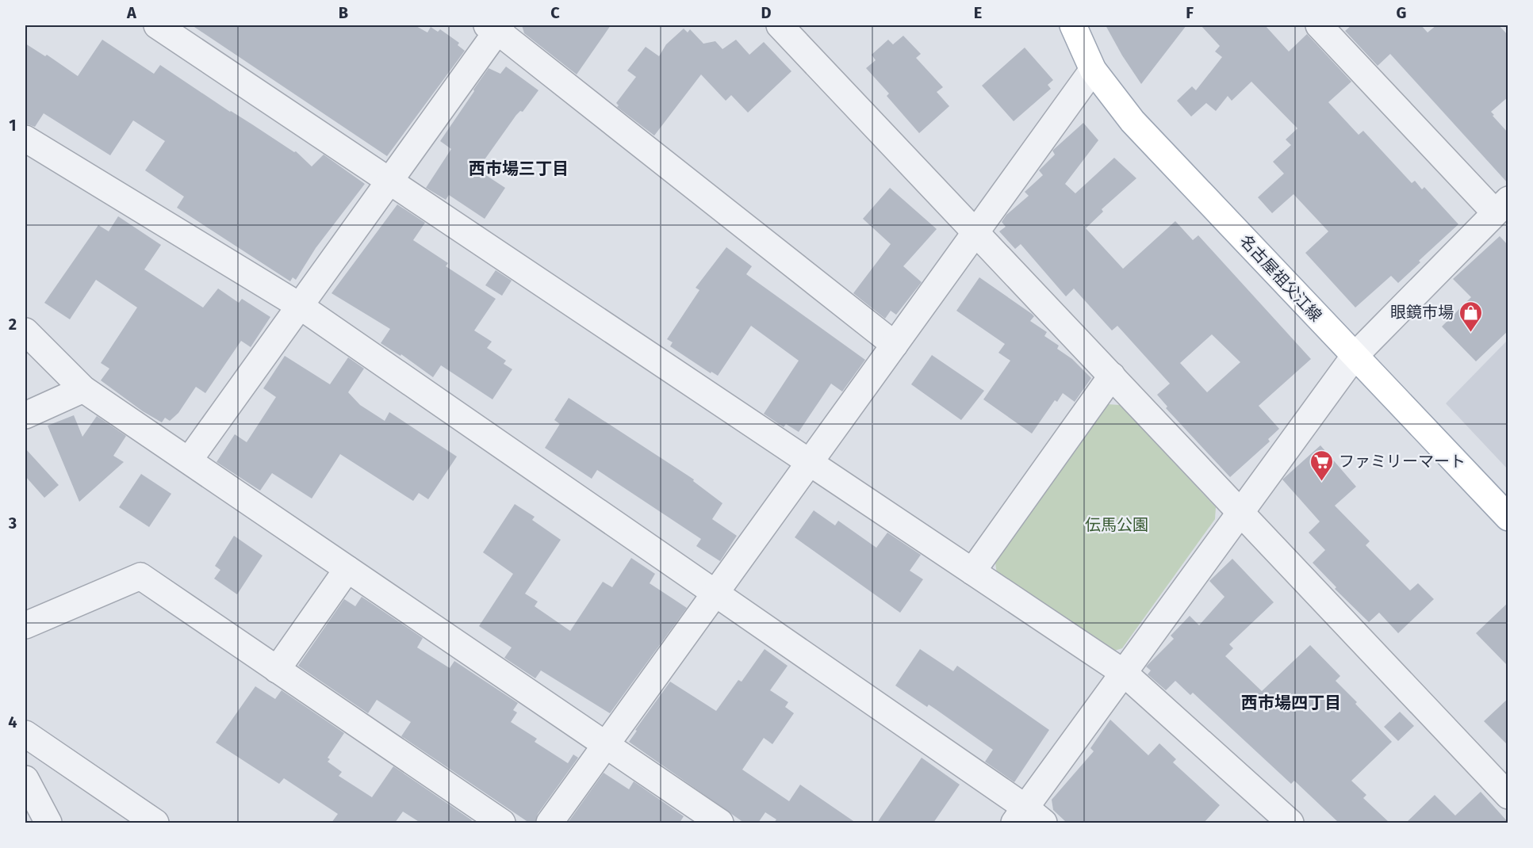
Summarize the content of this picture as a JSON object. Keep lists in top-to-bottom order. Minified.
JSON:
{"streets":{"main road":["名古屋祖父江線"]},"districts":["西市場三丁目","西市場四丁目"],"parks":["伝馬公園"],"places":{"shop":["眼鏡市場"],"supermarket":["ファミリーマート"]},"grid":{"columns":["A","B","C","D","E","F","G"],"rows":["1","2","3","4"]}}
